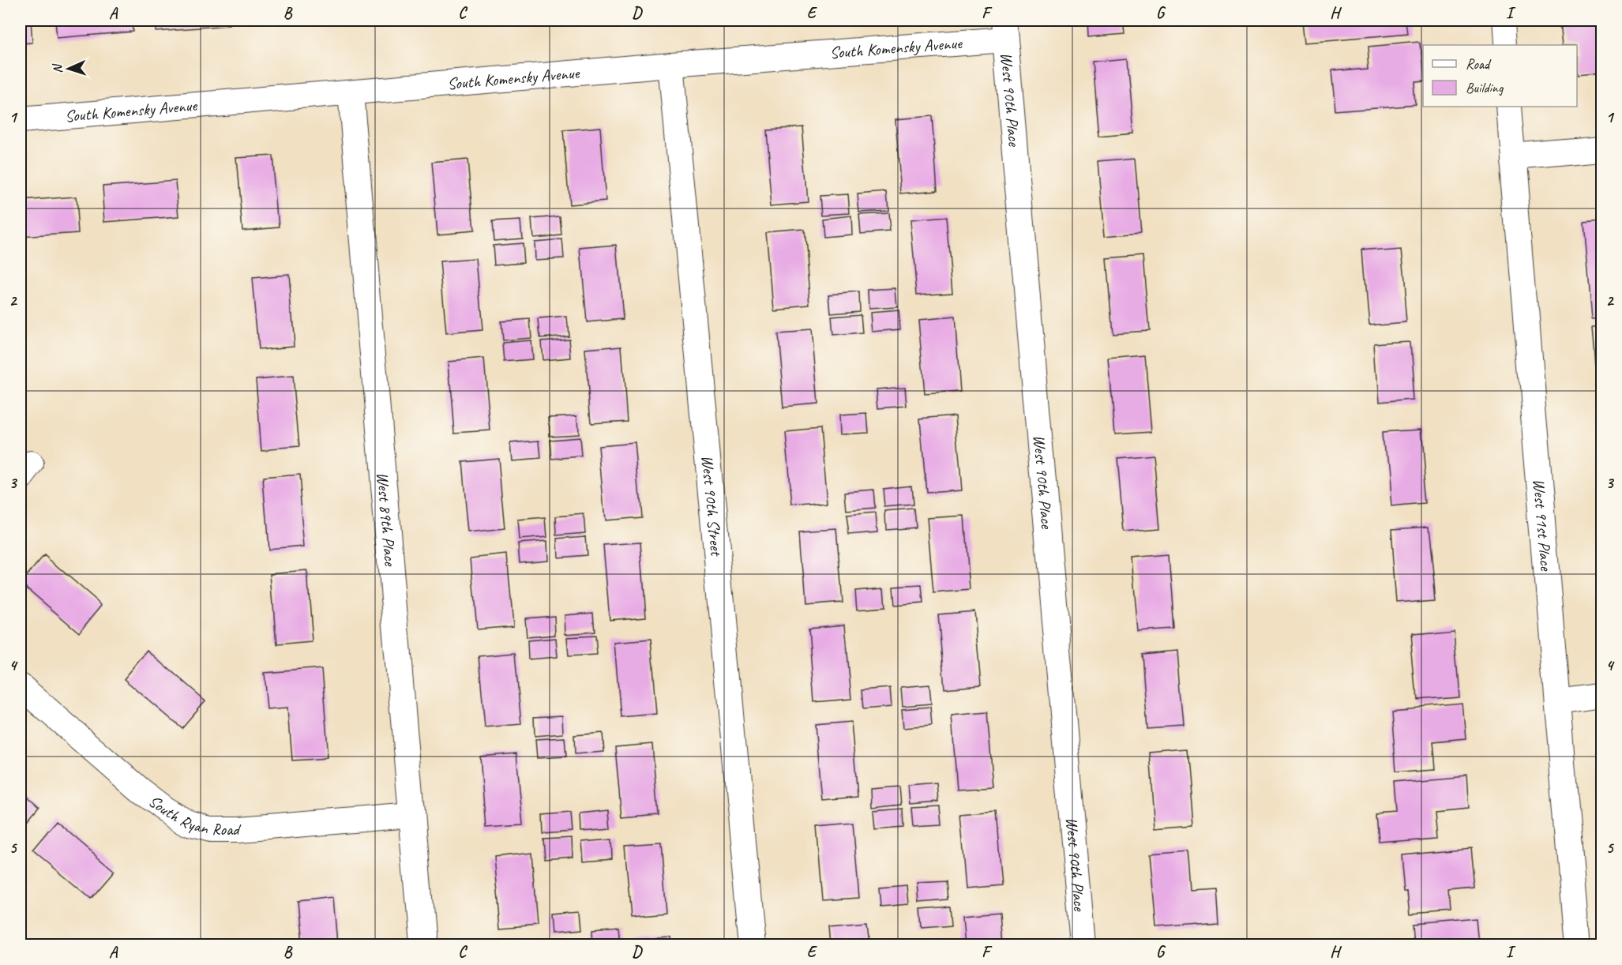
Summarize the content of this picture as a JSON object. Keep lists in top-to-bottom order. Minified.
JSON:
{"streets":{"street":["South Komensky Avenue","West 90th Place","West 90th Street","West 89th Place","West 91st Place","South Ryan Road"]},"crossings":[["South Komensky Avenue","West 90th Place"],["South Komensky Avenue","West 90th Street"],["South Komensky Avenue","West 89th Place"],["West 89th Place","South Ryan Road"]],"legend":["Road","Building"],"north":"left","grid":{"columns":["A","B","C","D","E","F","G","H","I"],"rows":["1","2","3","4","5"]}}
